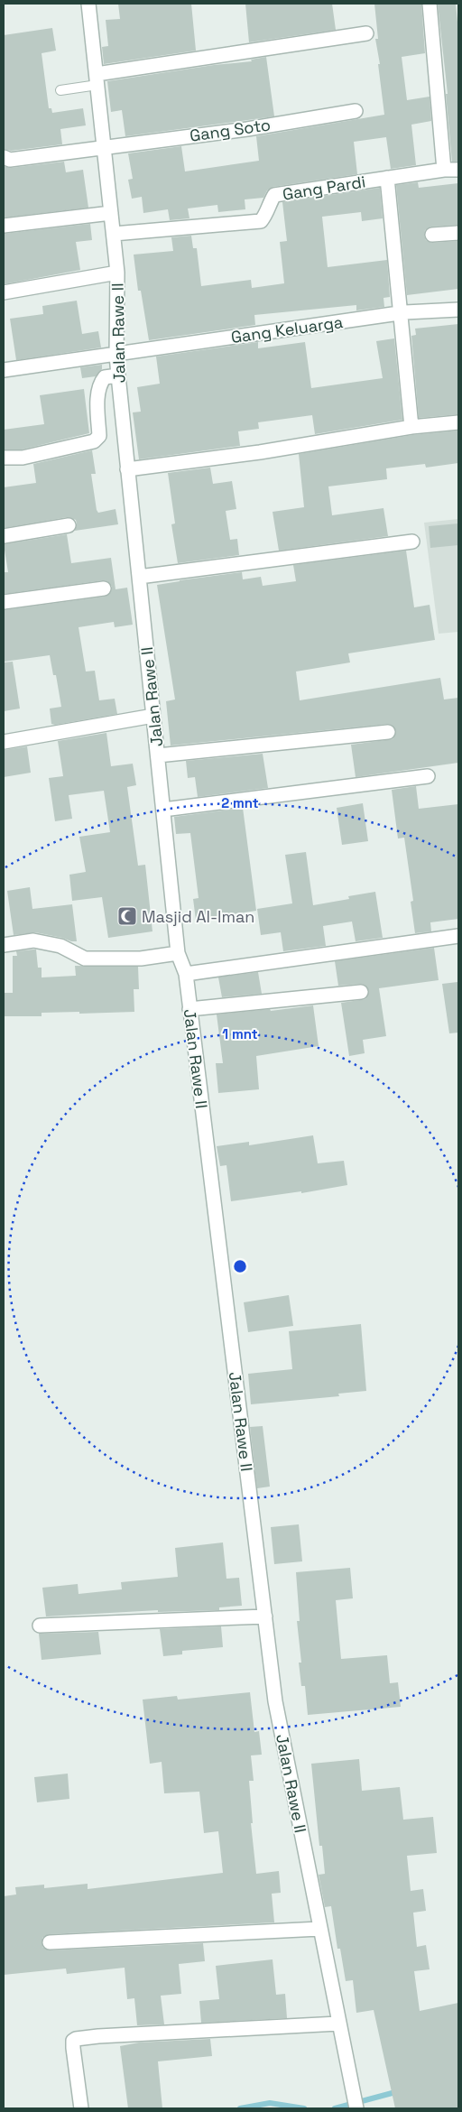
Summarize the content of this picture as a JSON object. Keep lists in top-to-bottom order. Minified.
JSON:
{"streets":{"street":["Gang Soto","Gang Pardi","Gang Keluarga","Jalan Rawe II"]},"crossings":[["Gang Soto","Jalan Rawe II"],["Gang Pardi","Jalan Rawe II"],["Gang Keluarga","Jalan Rawe II"]],"places":{"mosque":["Masjid Al-Iman"]},"rings":["2 mnt","1 mnt"]}
